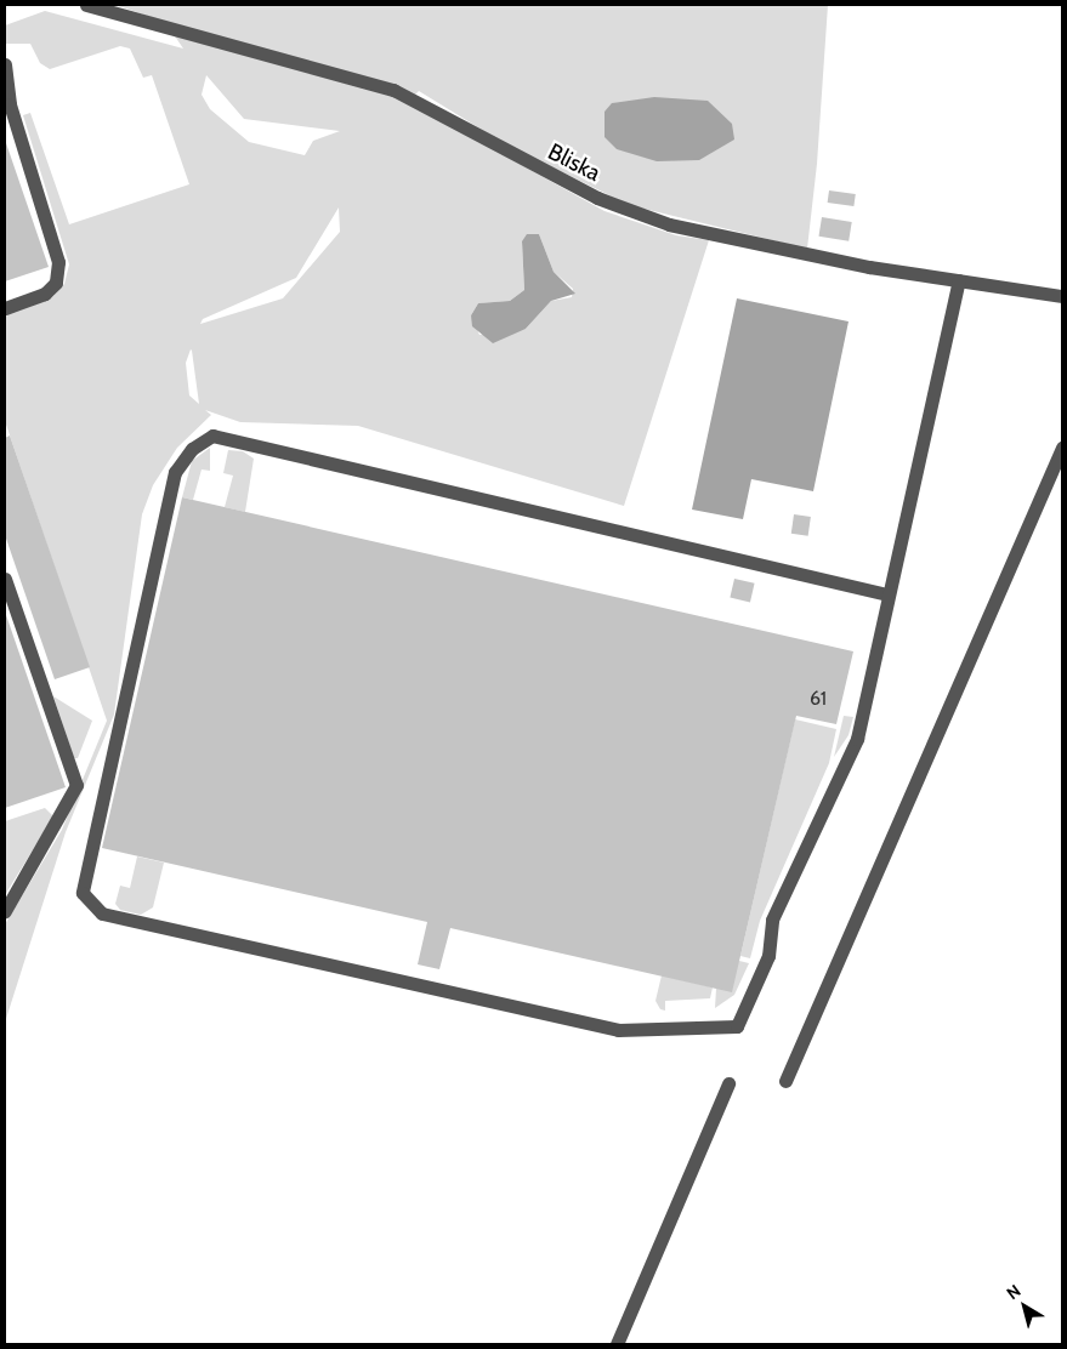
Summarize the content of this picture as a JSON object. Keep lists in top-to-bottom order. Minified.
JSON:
{"streets":{"street":["Bliska"]},"house_numbers":["61"],"north":"top left"}
